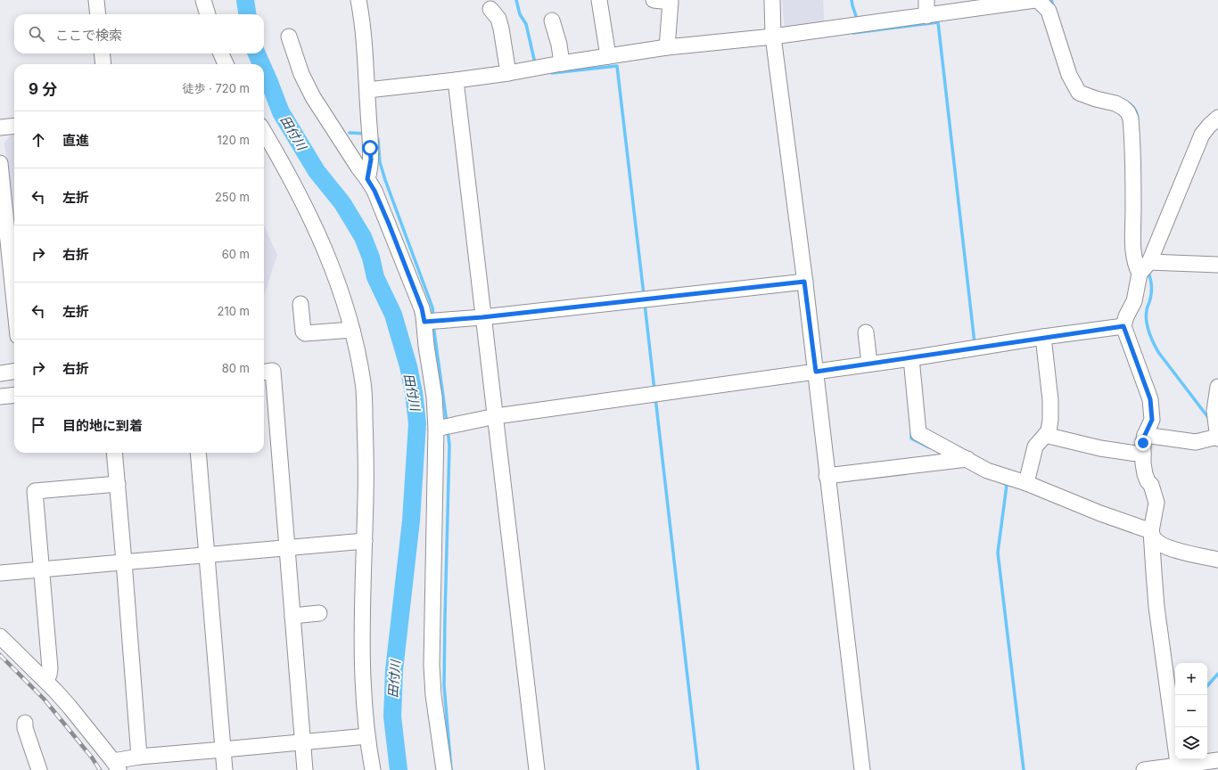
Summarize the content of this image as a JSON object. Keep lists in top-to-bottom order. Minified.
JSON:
{"water":["田付川"],"page":{"search":"ここで検索","heading":["9 分","徒歩 · 720 m"],"list":[["直進","120 m"],["左折","250 m"],["右折","60 m"],["左折","210 m"],["右折","80 m"],"目的地に到着"],"map_buttons":["+","−"]}}
